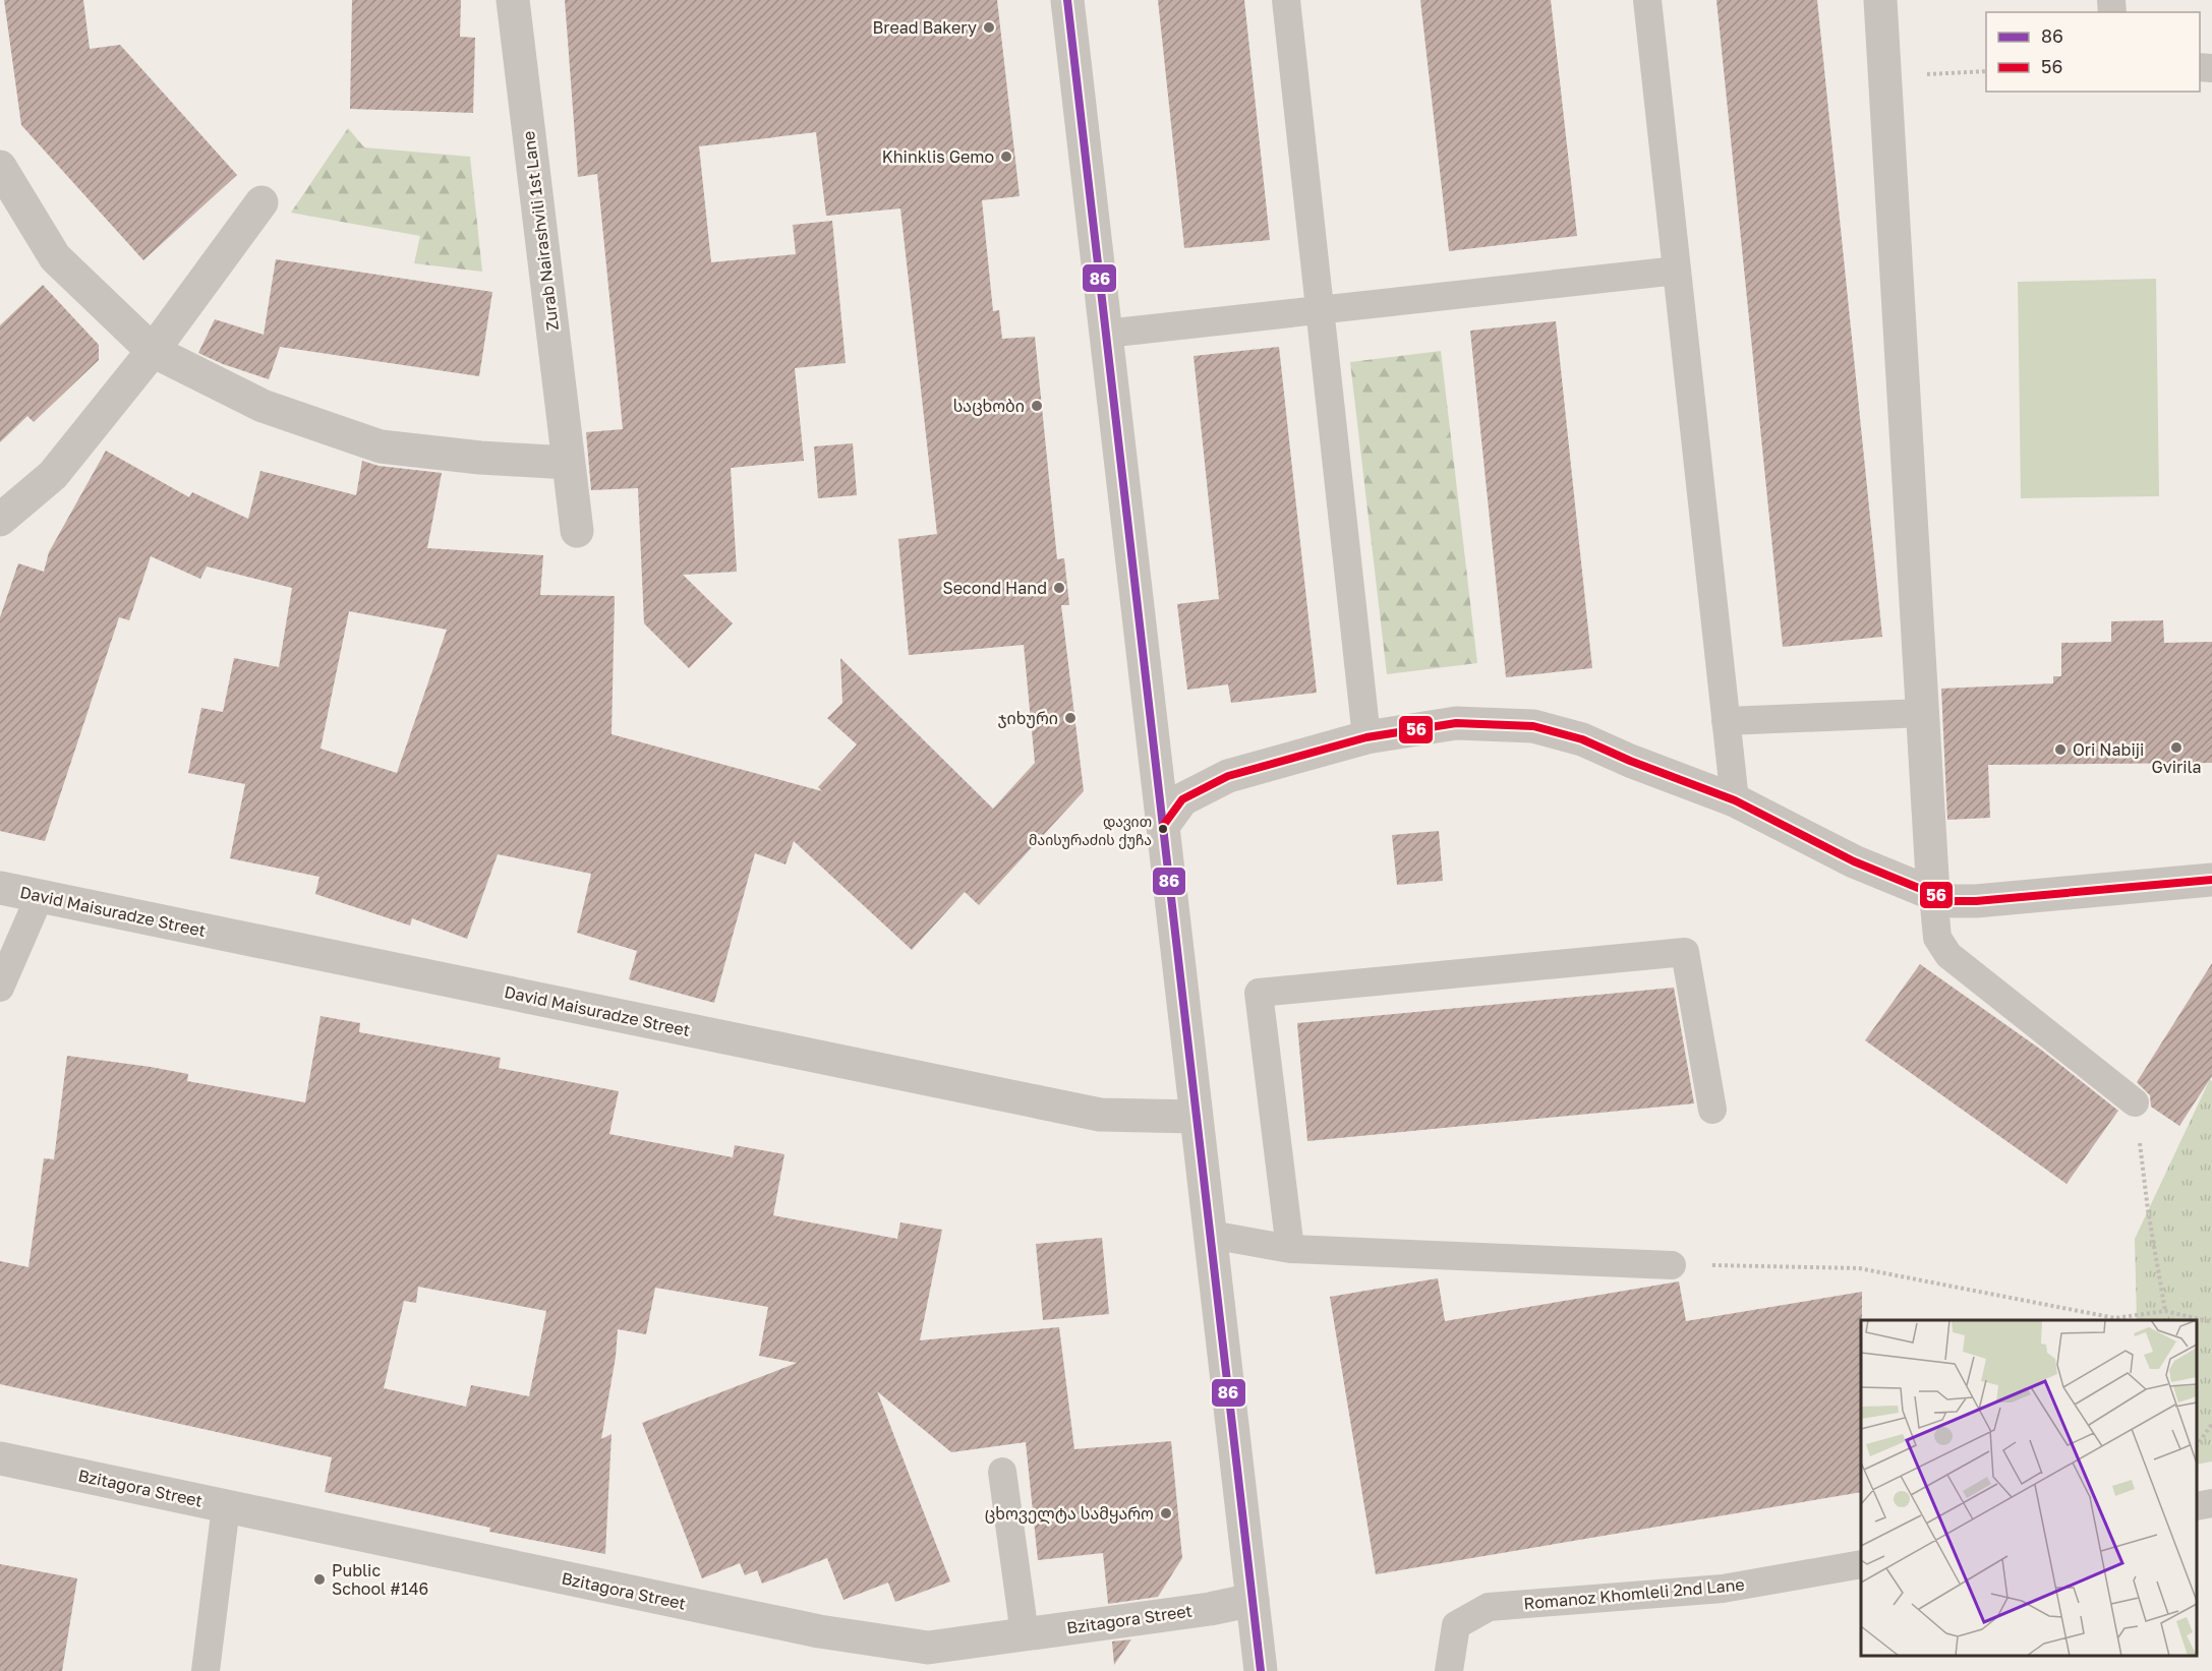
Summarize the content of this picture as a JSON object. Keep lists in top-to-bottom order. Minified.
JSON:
{"streets":{"street":["Zurab Nairashvili 1st Lane","David Maisuradze Street","Bzitagora Street"],"lane":["Romanoz Khomleli 2nd Lane"]},"places":["Bread Bakery","Khinklis Gemo","საცხობი","Second Hand","ჯიხური","Gvirila","Ori Nabiji","დავით მაისურაძის ქუჩა","ცხოველტა სამყარო","Public School #146"],"lines":["transit line 86","transit line 56"],"legend":["86","56"]}
